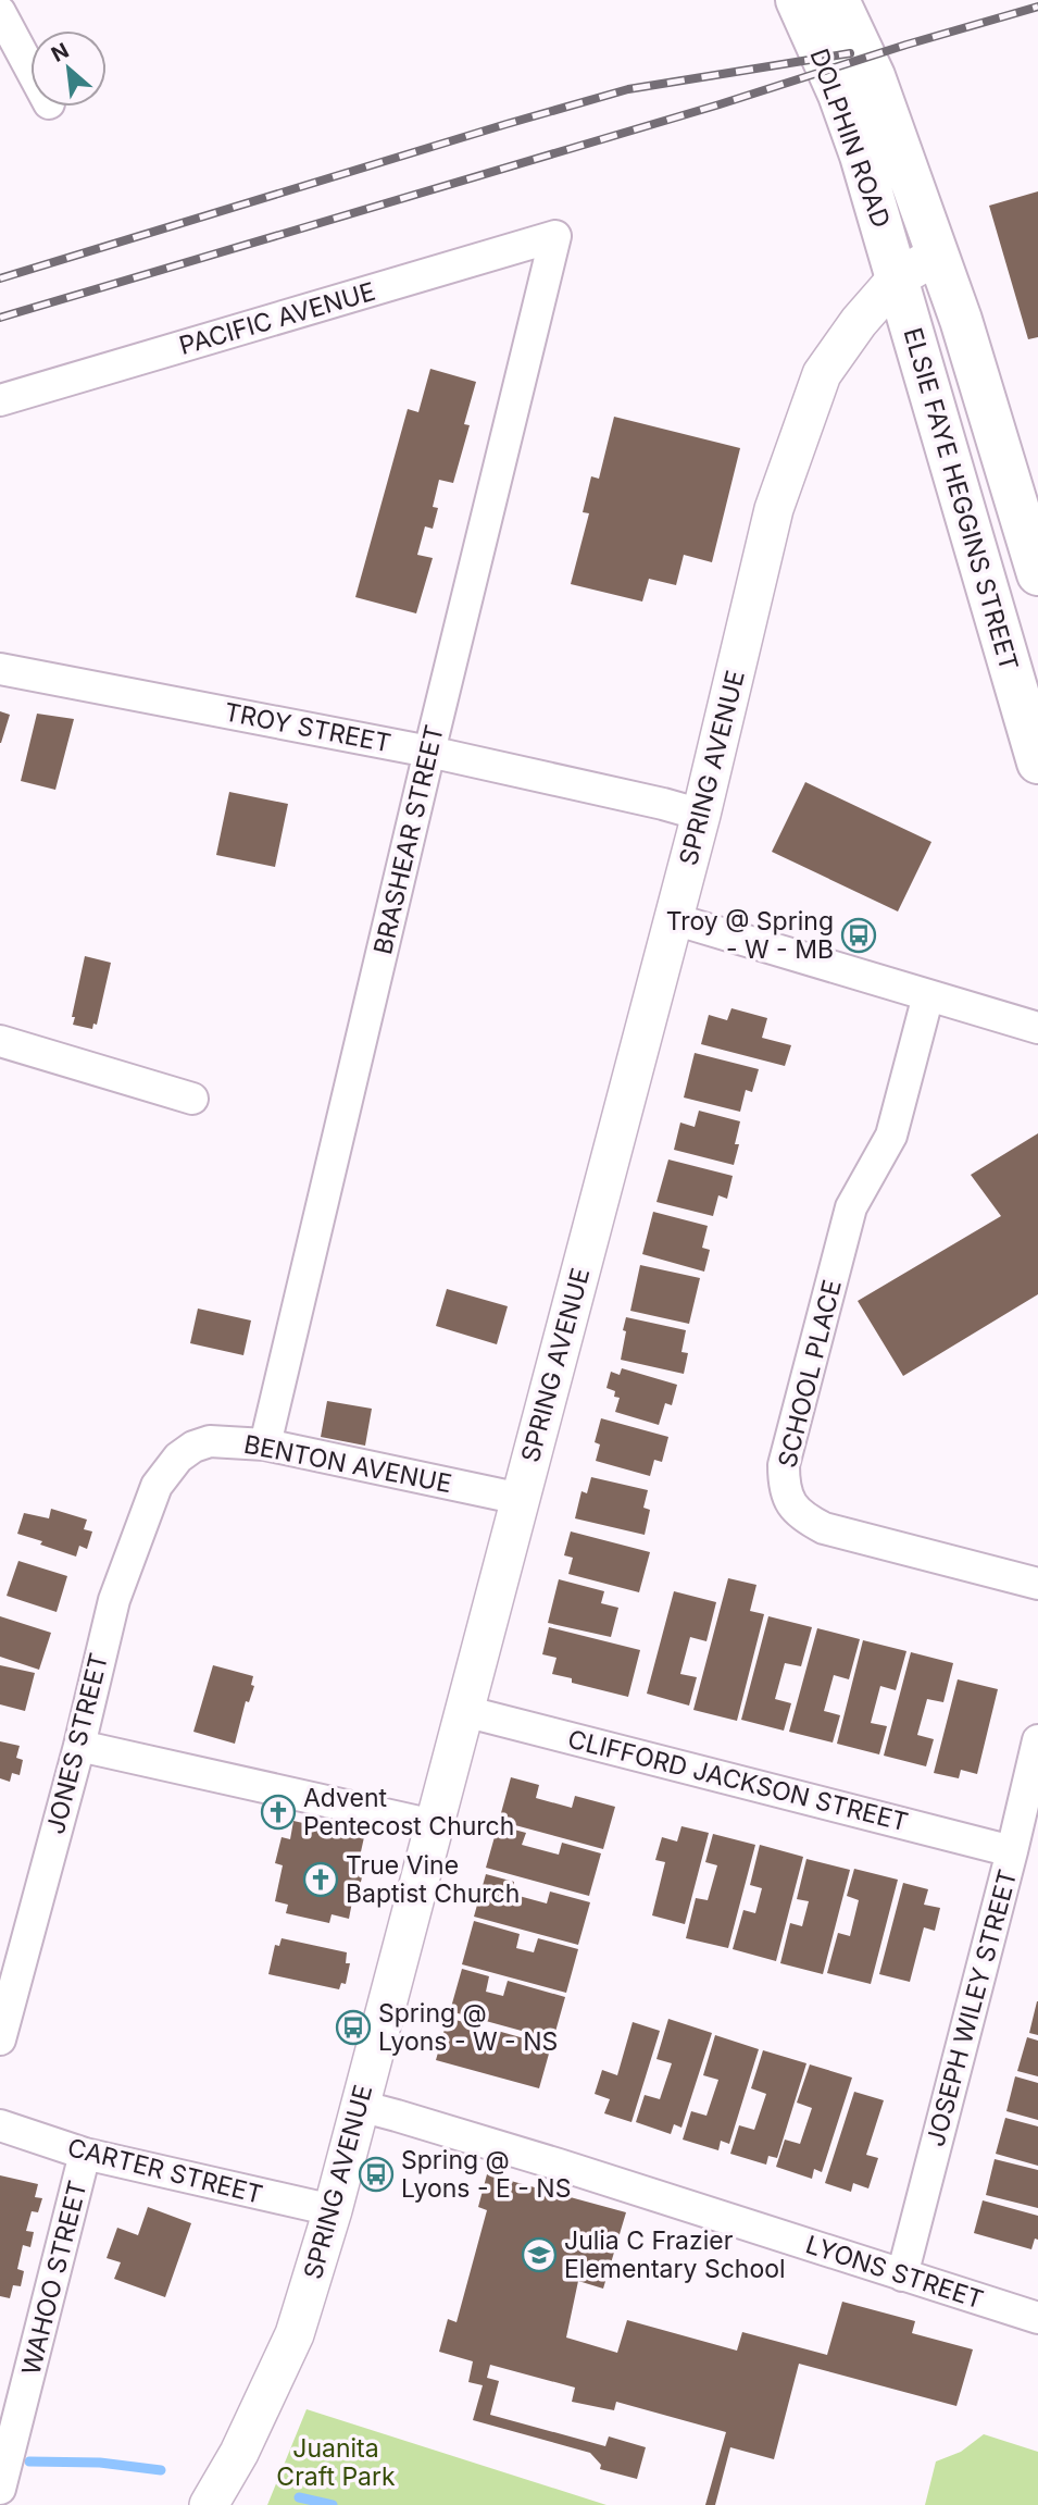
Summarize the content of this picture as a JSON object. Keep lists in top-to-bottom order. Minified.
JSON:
{"streets":{"main road":["DOLPHIN ROAD","ELSIE FAYE HEGGINS STREET"],"street":["PACIFIC AVENUE","TROY STREET","SPRING AVENUE","BRASHEAR STREET","SCHOOL PLACE","BENTON AVENUE","JONES STREET","CLIFFORD JACKSON STREET","JOSEPH WILEY STREET","CARTER STREET","LYONS STREET","WAHOO STREET"]},"crossings":[["DOLPHIN ROAD","ELSIE FAYE HEGGINS STREET"],["DOLPHIN ROAD","SPRING AVENUE"],["PACIFIC AVENUE","BRASHEAR STREET"],["ELSIE FAYE HEGGINS STREET","SPRING AVENUE"],["TROY STREET","SPRING AVENUE"],["TROY STREET","BRASHEAR STREET"],["SPRING AVENUE","BENTON AVENUE"],["SPRING AVENUE","CLIFFORD JACKSON STREET"],["SPRING AVENUE","CARTER STREET"],["SPRING AVENUE","LYONS STREET"],["BRASHEAR STREET","BENTON AVENUE"],["BENTON AVENUE","JONES STREET"],["CLIFFORD JACKSON STREET","JOSEPH WILEY STREET"],["JOSEPH WILEY STREET","LYONS STREET"],["CARTER STREET","WAHOO STREET"]],"parks":["Juanita Craft Park"],"places":{"bus stop":["Troy @ Spring - W - MB","Spring @ Lyons - W - NS","Spring @ Lyons - E - NS"],"church":["Advent Pentecost Church","True Vine Baptist Church"],"school or university":["Julia C Frazier Elementary School"]},"north":"top left"}
